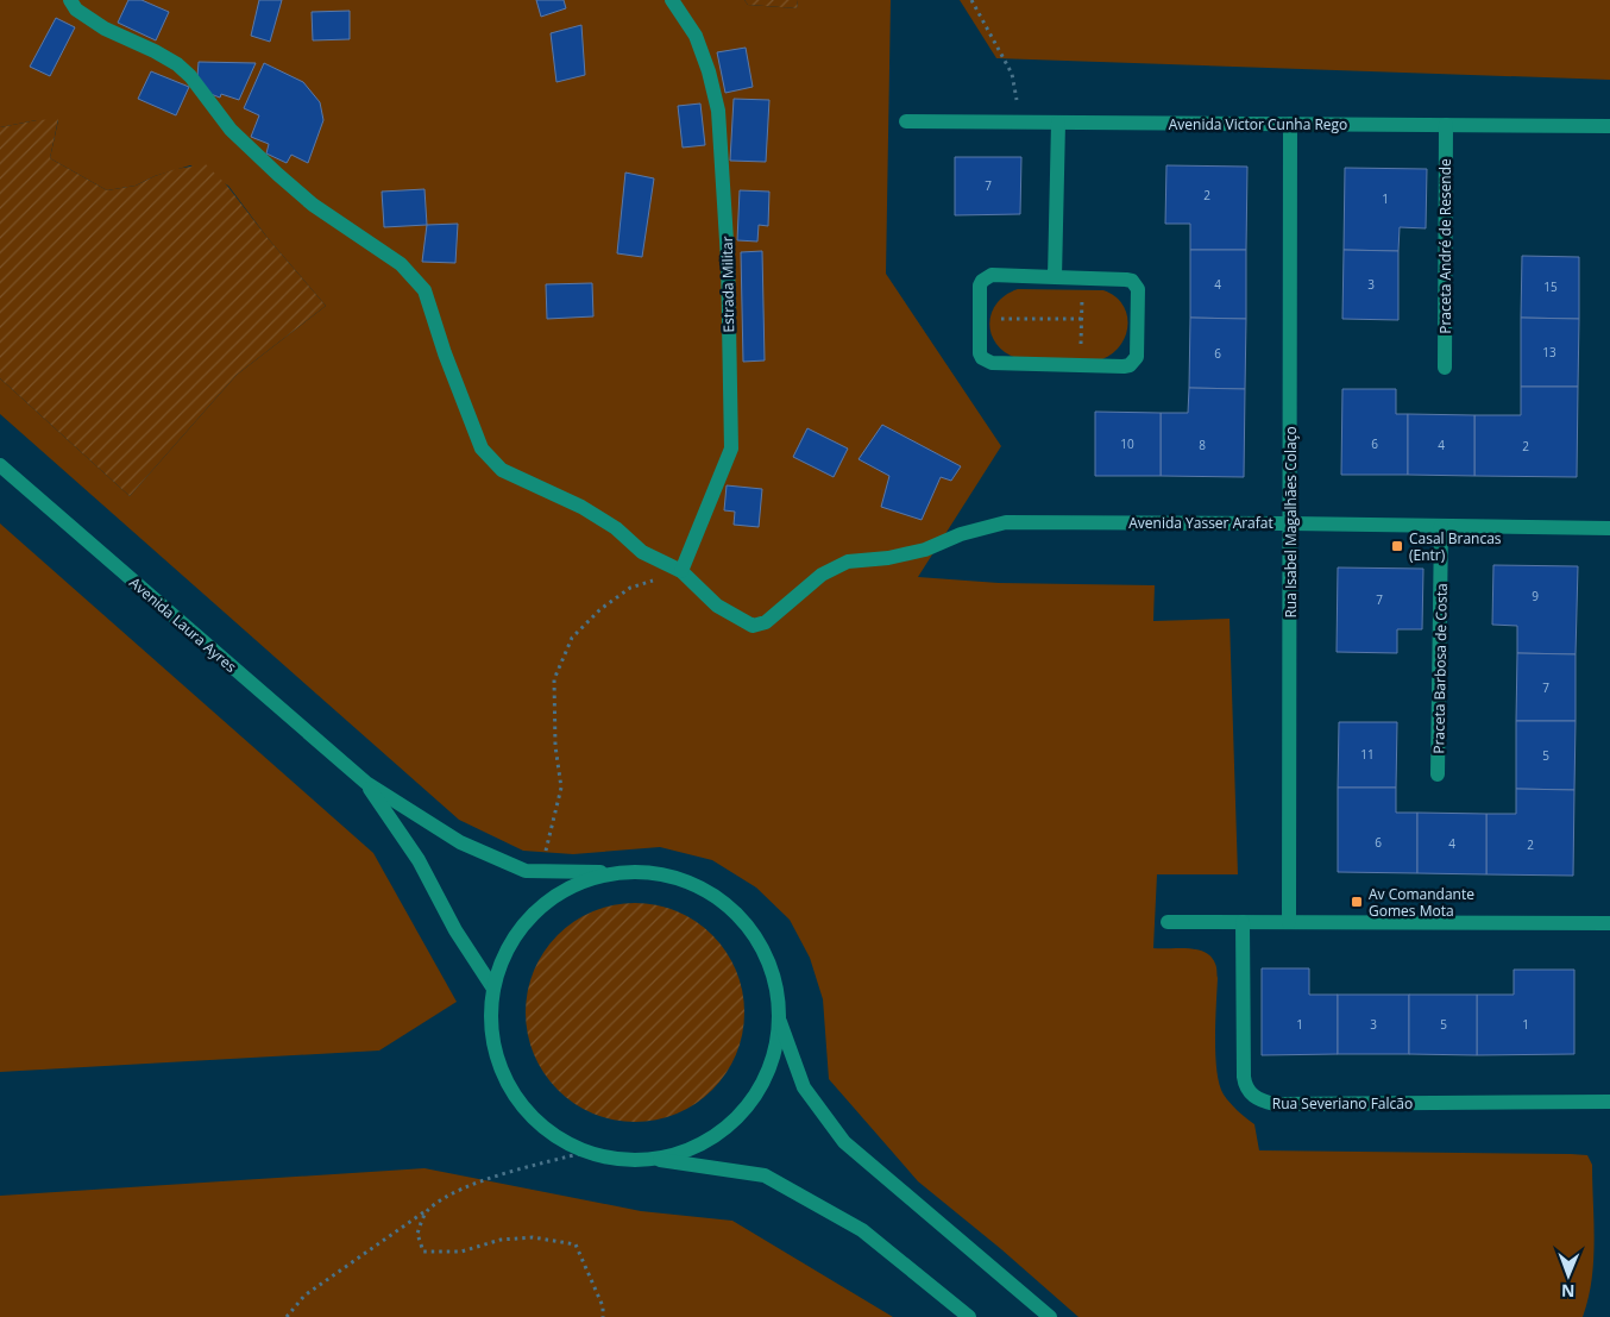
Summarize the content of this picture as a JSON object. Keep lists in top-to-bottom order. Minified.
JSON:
{"streets":{"street":["Avenida Victor Cunha Rego","Praceta André de Resende","Estrada Militar","Avenida Yasser Arafat","Rua Isabel Magalhães Colaço","Avenida Laura Ayres","Praceta Barbosa de Costa","Rua Severiano Falcão"]},"crossings":[["Avenida Victor Cunha Rego","Praceta André de Resende"],["Avenida Victor Cunha Rego","Rua Isabel Magalhães Colaço"],["Estrada Militar","Avenida Yasser Arafat"],["Avenida Yasser Arafat","Rua Isabel Magalhães Colaço"],["Avenida Yasser Arafat","Praceta Barbosa de Costa"]],"places":{"transit":["Casal Brancas (Entr)","Av Comandante Gomes Mota"]},"house_numbers":["7","2","1","4","3","15","13","6","10","6","8","4","2","9","7","7","11","5","6","4","2","1","3","5","1"],"north":"bottom"}
